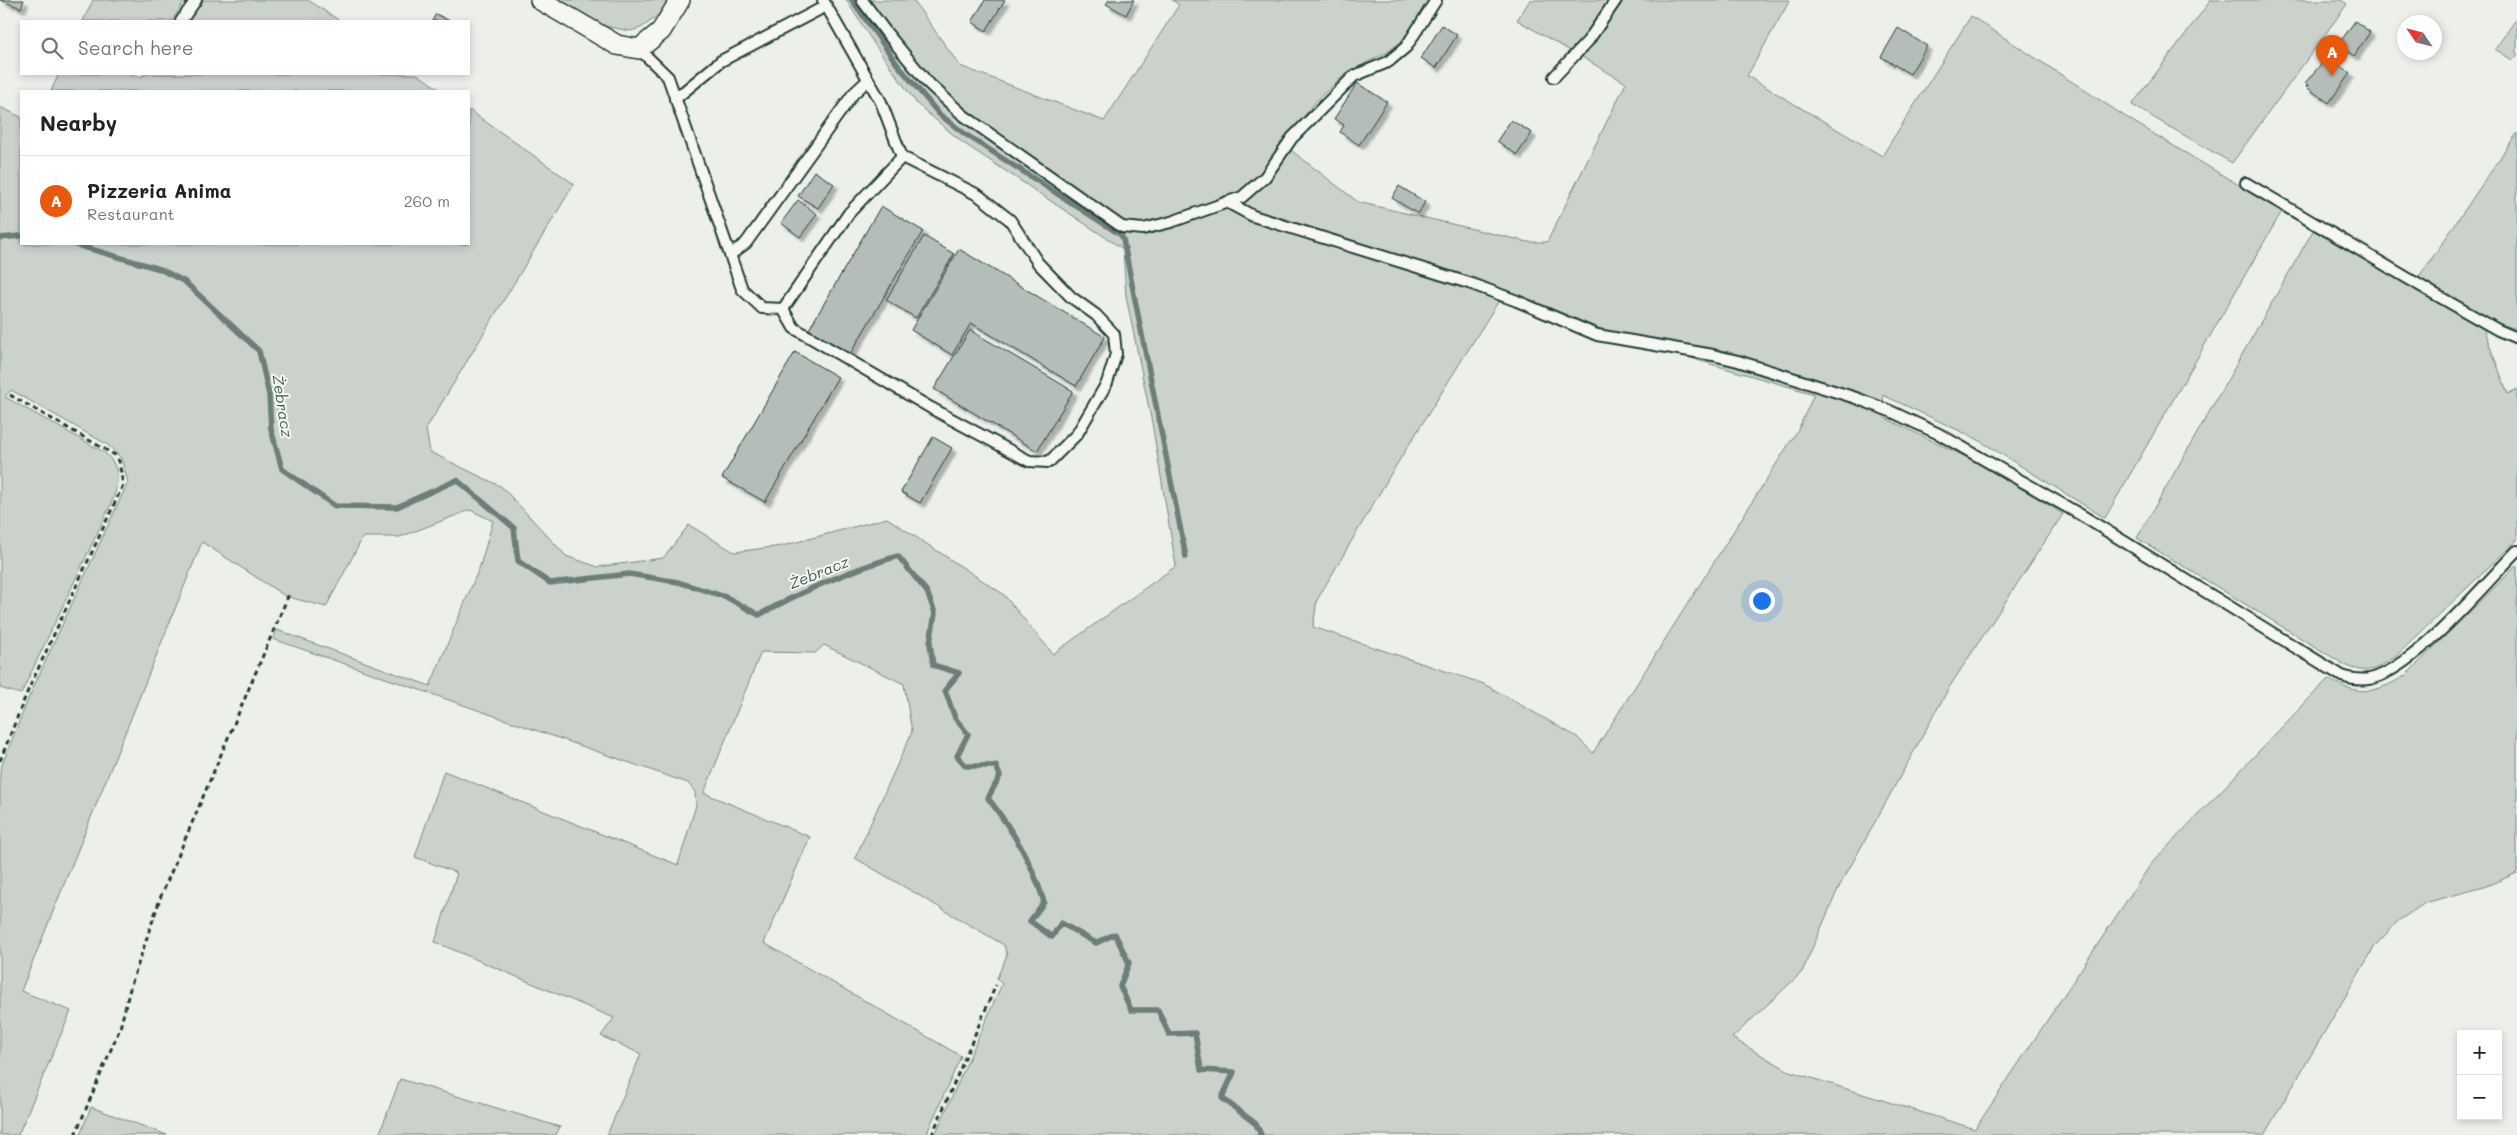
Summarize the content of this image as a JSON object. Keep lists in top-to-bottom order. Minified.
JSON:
{"water":["Żebracz"],"north":"top left","page":{"search":"Search here","pins":"A","heading":"Nearby","list":[{"mark":"A","name":"Pizzeria Anima","note":"Restaurant","value":"260 m"}],"map_buttons":["+","−"]}}
